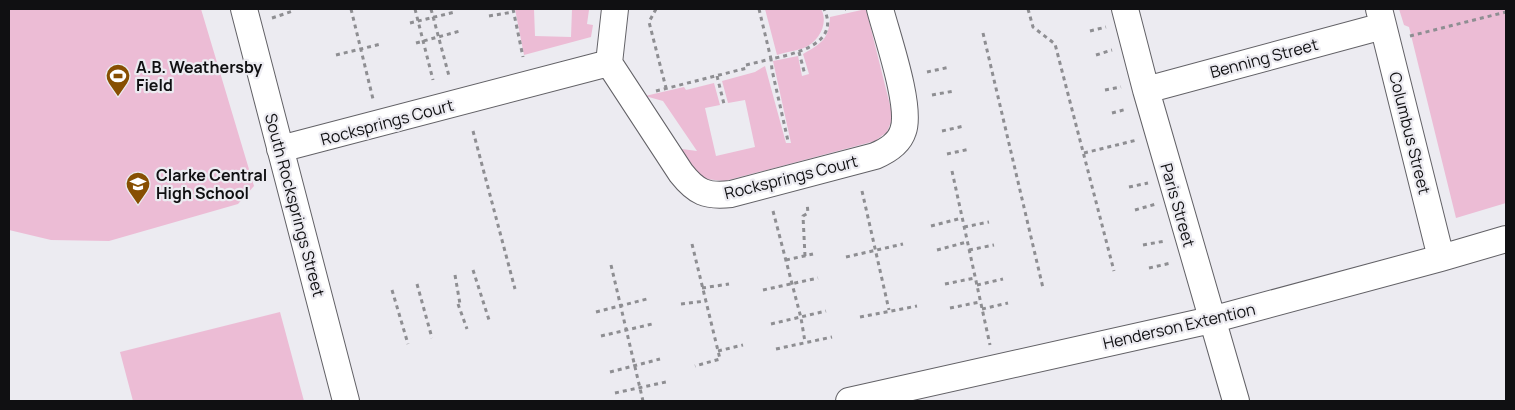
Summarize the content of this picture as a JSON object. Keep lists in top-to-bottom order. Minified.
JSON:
{"streets":{"street":["Benning Street","Rocksprings Court","Columbus Street","South Rocksprings Street","Paris Street","Henderson Extention"]},"crossings":[["Benning Street","Columbus Street"],["Benning Street","Paris Street"],["Rocksprings Court","South Rocksprings Street"],["Columbus Street","Henderson Extention"],["Paris Street","Henderson Extention"]],"places":{"sports":["A.B. Weathersby Field"],"school or university":["Clarke Central High School"]}}
